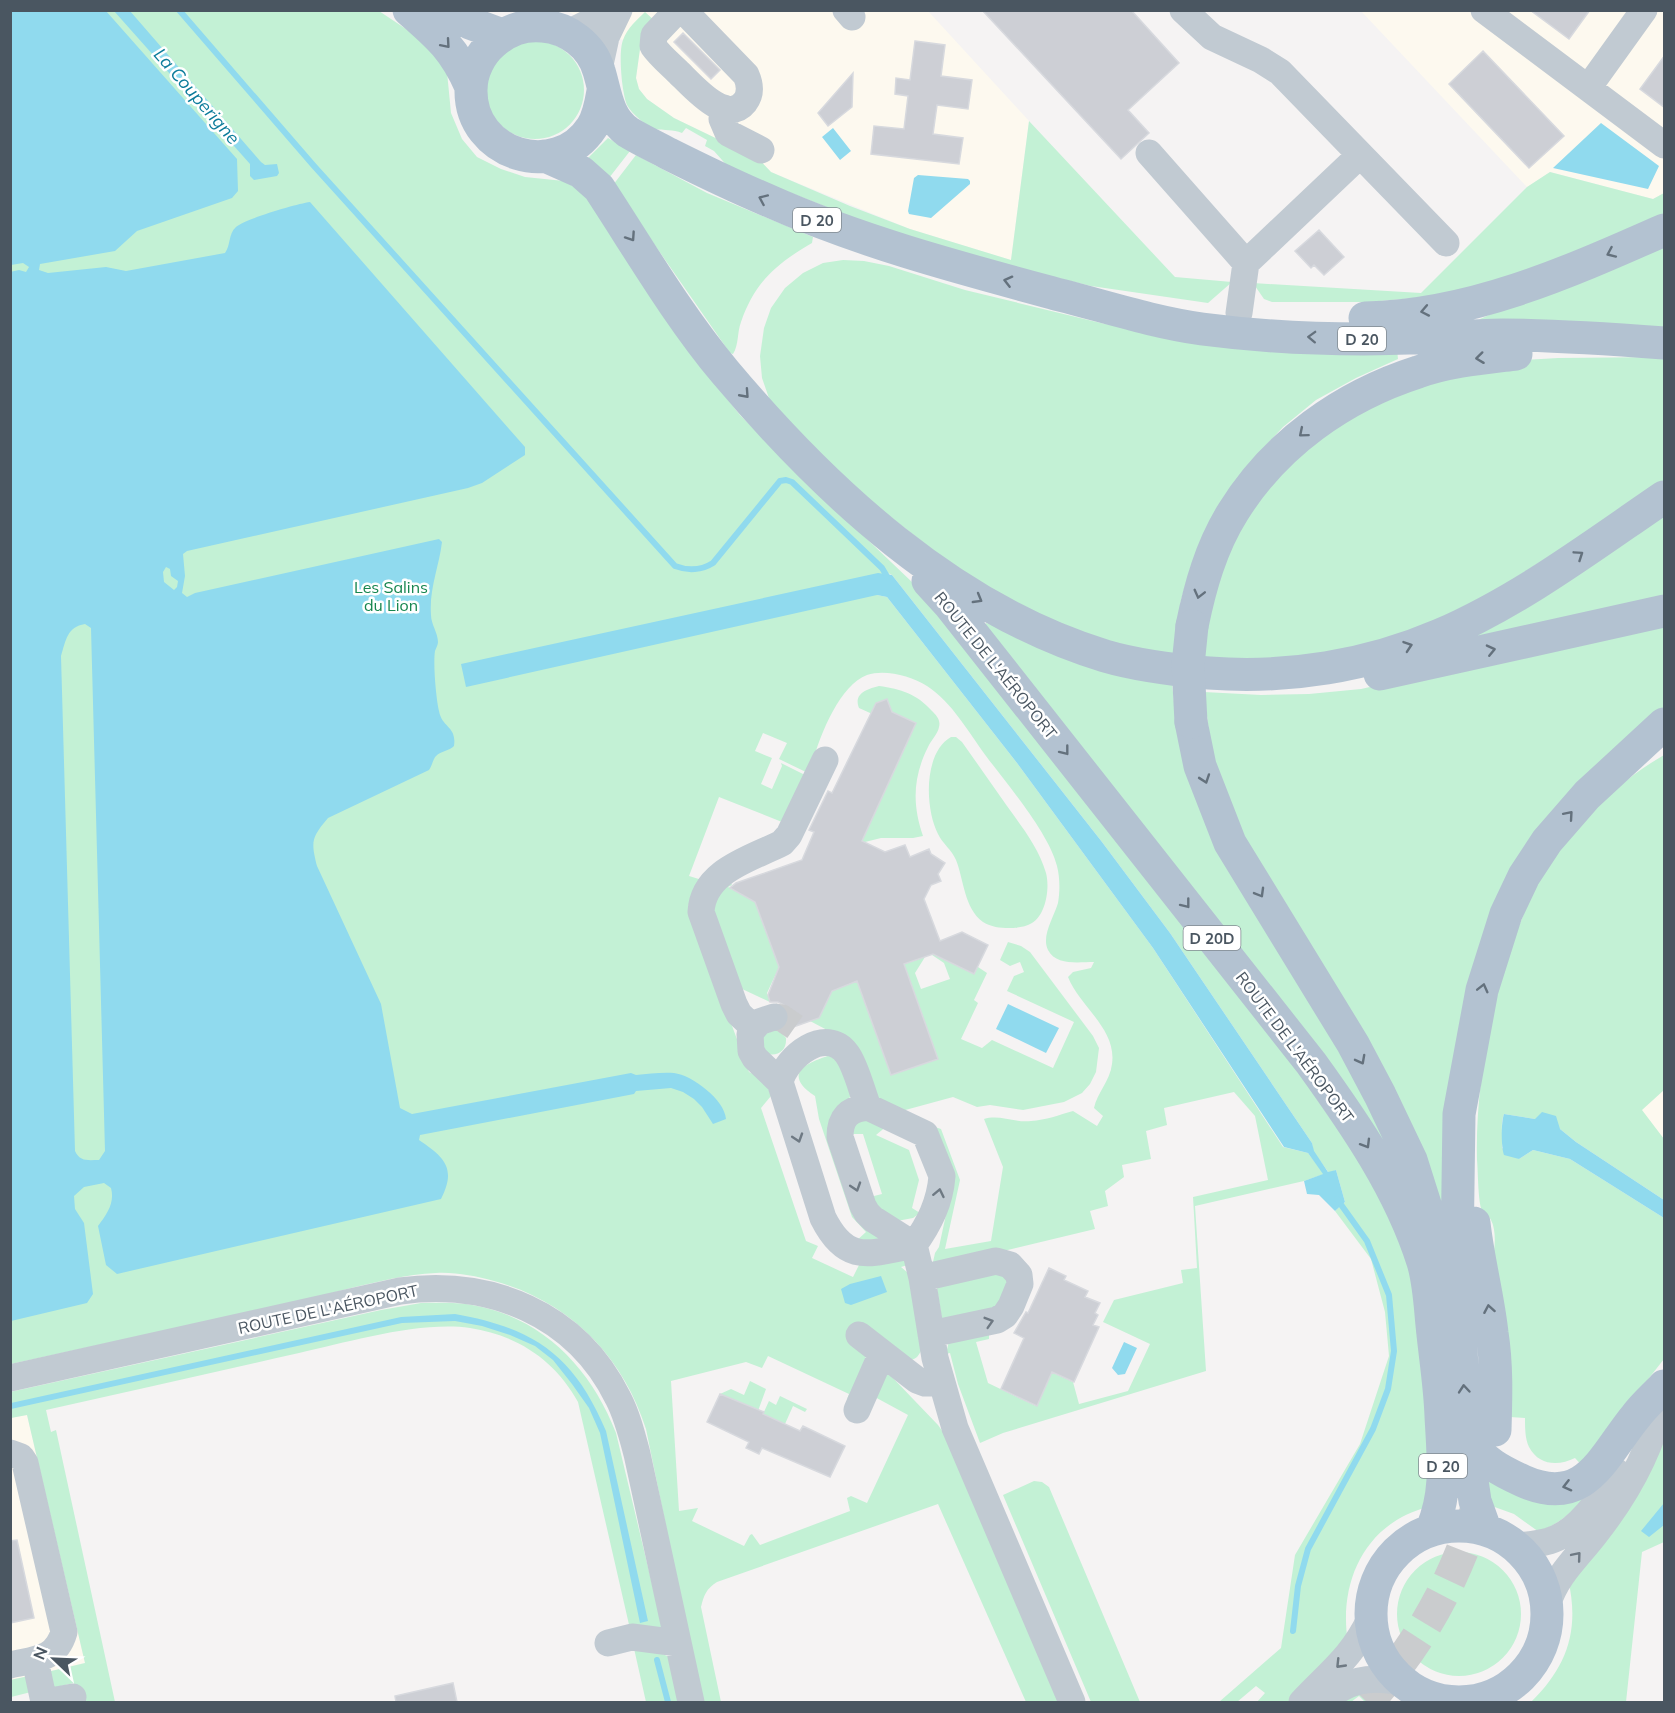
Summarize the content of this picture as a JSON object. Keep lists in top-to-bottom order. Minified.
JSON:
{"streets":{"main road":["D 20","ROUTE DE L'AÉROPORT","D 20D"]},"one_way":["ROUTE DE L'AÉROPORT"],"water":["La Couperigne"],"parks":["Les Salins du Lion"],"north":"top left"}
